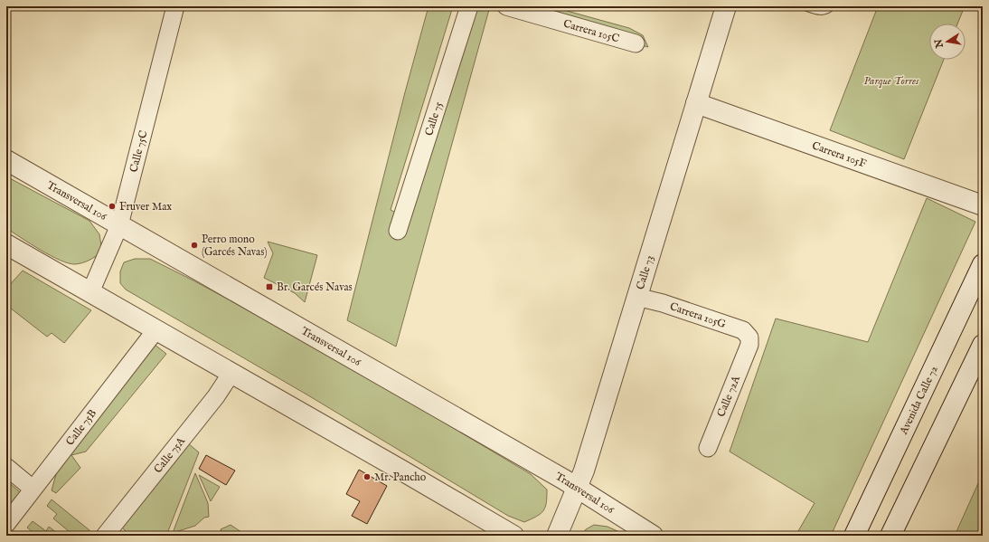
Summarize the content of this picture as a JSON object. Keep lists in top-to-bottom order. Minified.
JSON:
{"streets":{"street":["Carrera 105C","Calle 75","Calle 75C","Carrera 105F","Transversal 106","Calle 73","Carrera 105G","Calle 72A","Avenida Calle 72","Calle 75B","Calle 75A"]},"crossings":[["Calle 75C","Transversal 106"],["Carrera 105F","Calle 73"],["Transversal 106","Calle 73"],["Calle 73","Carrera 105G"],["Carrera 105G","Calle 72A"]],"parks":["Parque Torres"],"places":{"other":["Fruver Max","Perro mono (Garcés Navas)","Mr. Pancho"],"transit":["Br. Garcés Navas"]},"north":"left"}
